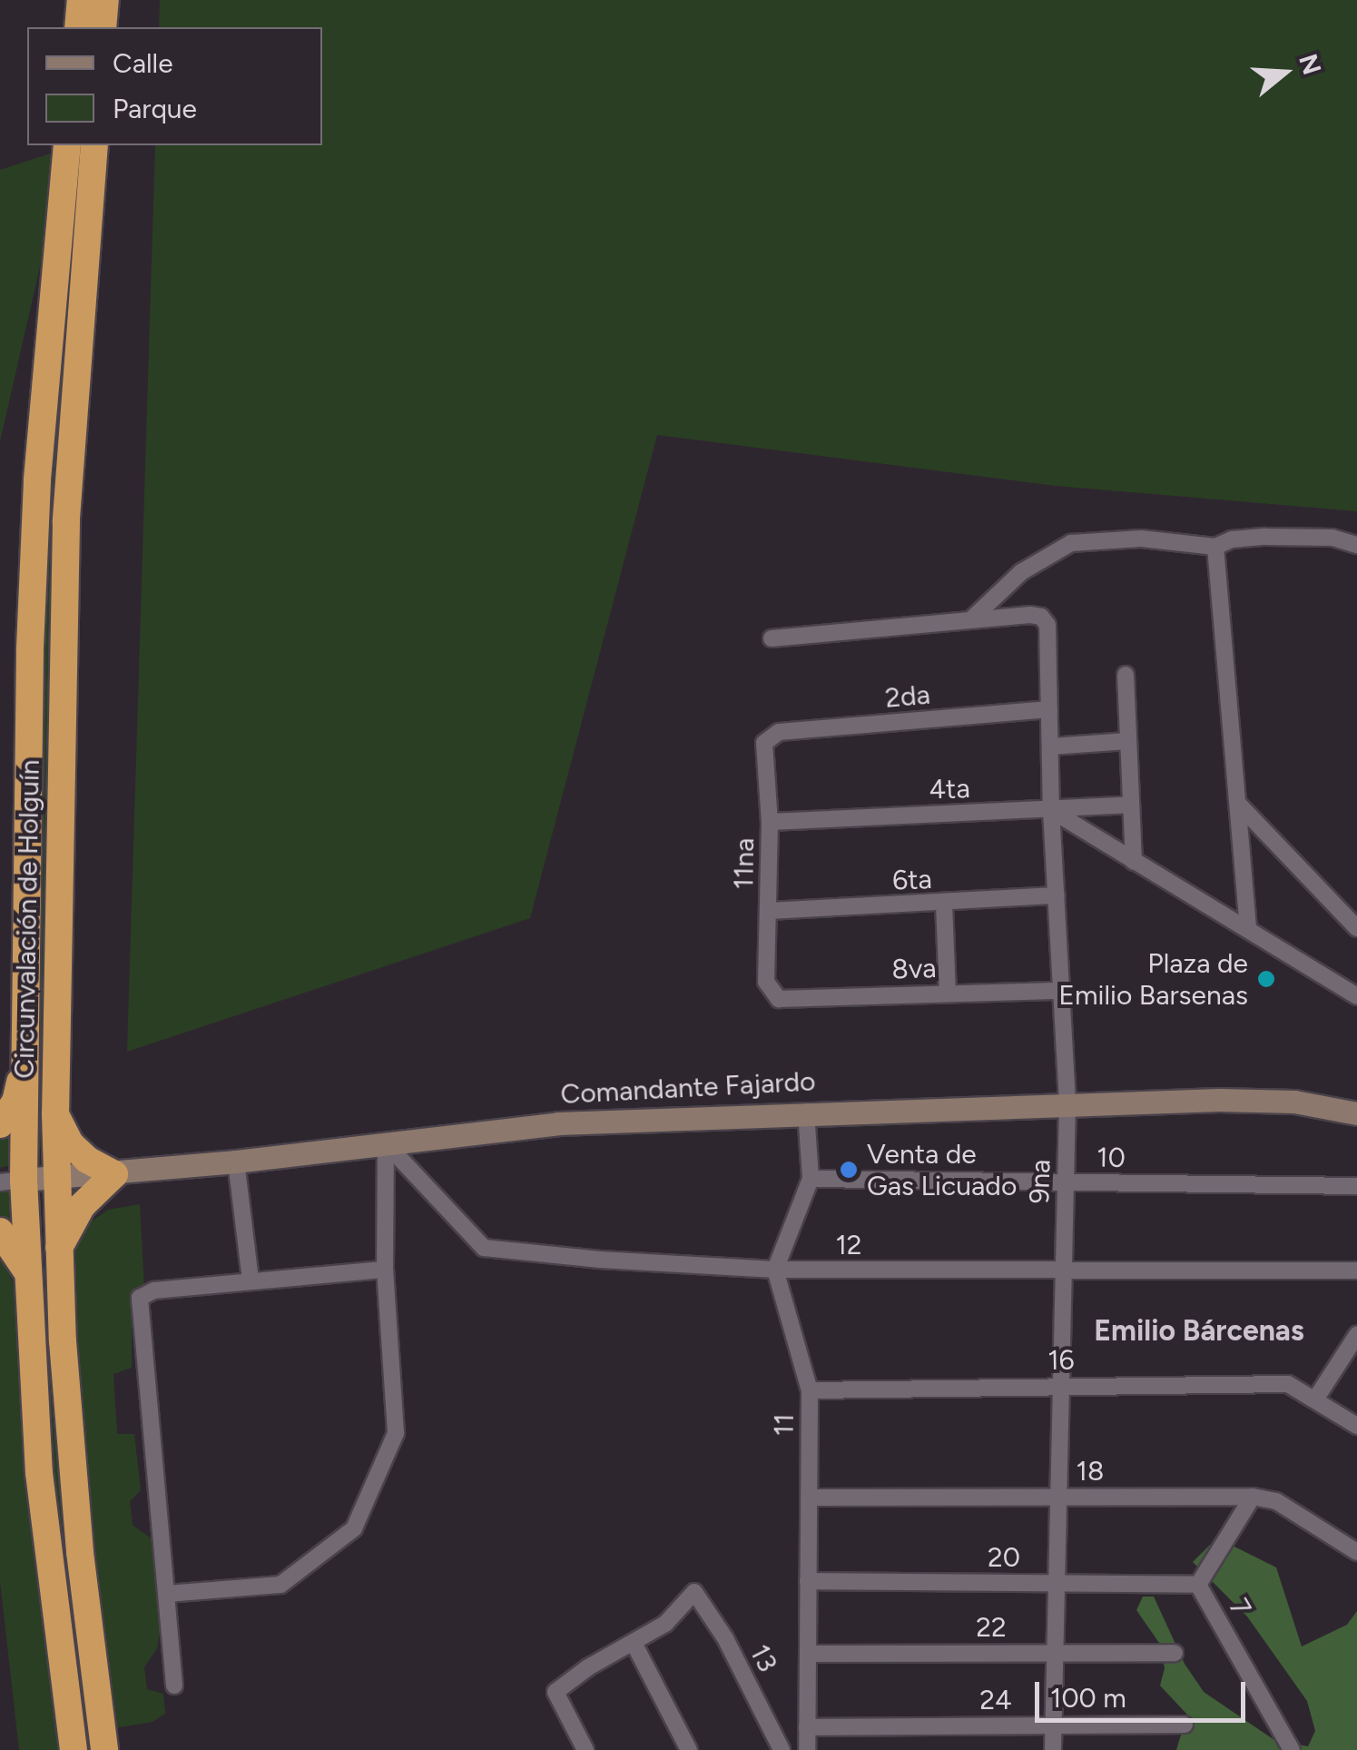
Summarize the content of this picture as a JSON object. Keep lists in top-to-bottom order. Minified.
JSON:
{"streets":{"highway":["Circunvalación de Holguín"],"street":["2da","4ta","11na","6ta","8va","Comandante Fajardo","10","9na","12","16","11","18","20","7","22","13","24"]},"crossings":[["2da","11na"],["2da","9na"],["4ta","11na"],["4ta","9na"],["11na","6ta"],["11na","8va"],["6ta","9na"],["Circunvalación de Holguín","Comandante Fajardo"],["8va","9na"],["Comandante Fajardo","9na"],["Comandante Fajardo","12"],["10","9na"],["9na","12"],["9na","16"],["9na","18"],["9na","20"],["9na","22"],["9na","24"],["12","11"],["16","11"],["11","18"],["11","20"],["11","22"],["11","24"],["18","7"],["20","7"]],"districts":["Emilio Bárcenas"],"places":["Plaza de Emilio Barsenas","Venta de Gas Licuado"],"legend":["Calle","Parque"],"scale_bar":"100 m","north":"right"}
